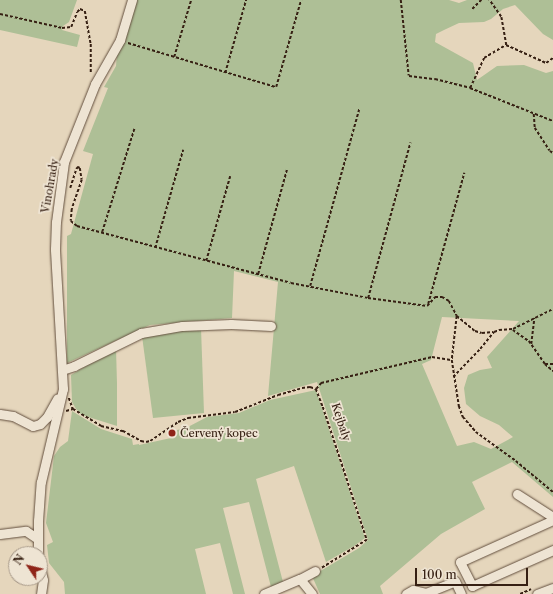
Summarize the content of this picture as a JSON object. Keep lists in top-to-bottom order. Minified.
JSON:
{"streets":{"street":["Vinohrady"],"path":["Kejbaly"]},"places":["Červený kopec"],"scale_bar":"100 m","north":"top left"}
